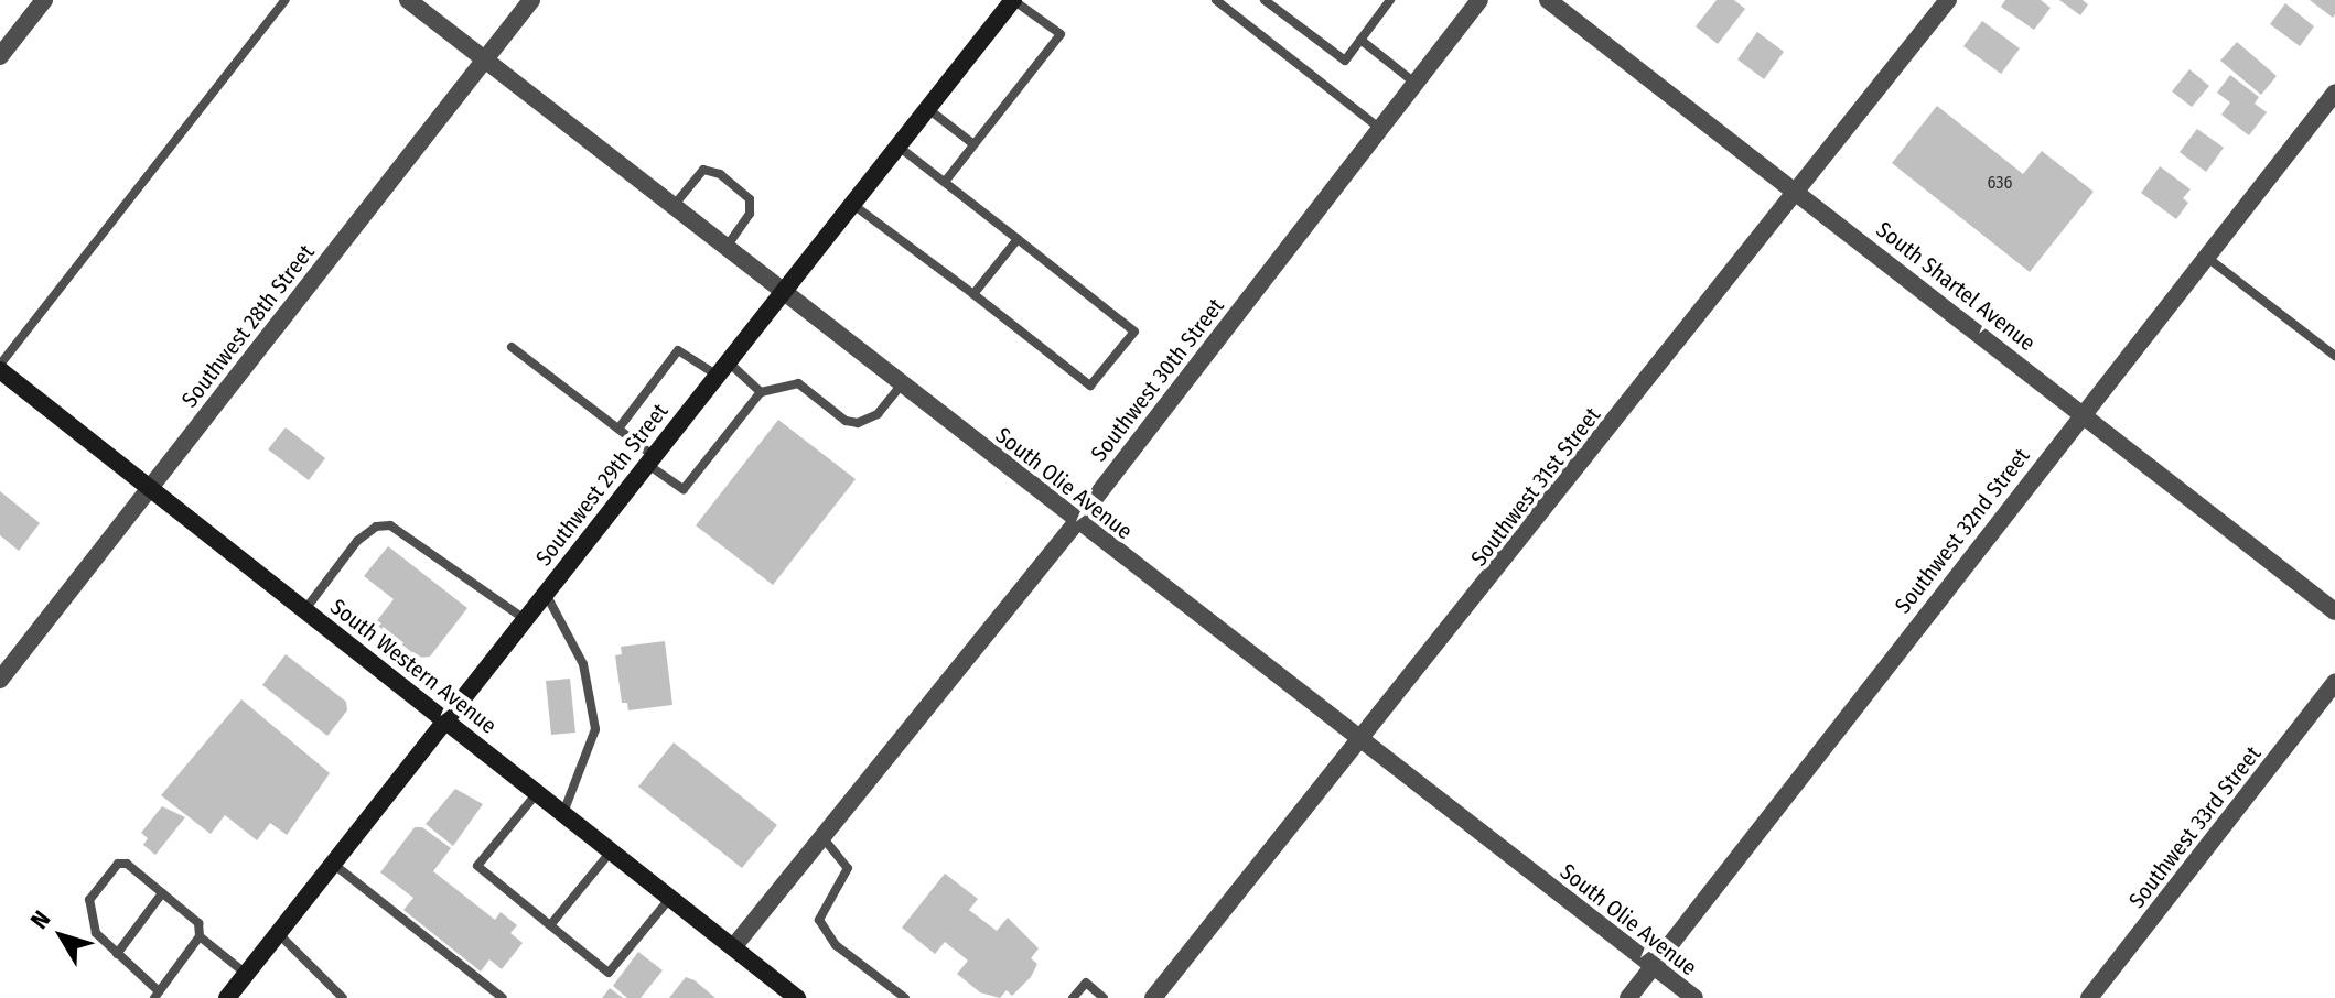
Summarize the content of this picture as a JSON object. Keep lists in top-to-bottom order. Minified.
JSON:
{"streets":{"main road":["Southwest 29th Street","South Western Avenue"],"street":["South Shartel Avenue","Southwest 28th Street","Southwest 30th Street","South Olie Avenue","Southwest 31st Street","Southwest 32nd Street","Southwest 33rd Street"]},"crossings":[["South Shartel Avenue","Southwest 31st Street"],["South Shartel Avenue","Southwest 32nd Street"],["Southwest 28th Street","South Olie Avenue"],["Southwest 28th Street","South Western Avenue"],["Southwest 30th Street","South Olie Avenue"],["Southwest 30th Street","South Western Avenue"],["South Olie Avenue","Southwest 29th Street"],["South Olie Avenue","Southwest 31st Street"],["South Olie Avenue","Southwest 32nd Street"],["Southwest 29th Street","South Western Avenue"]],"house_numbers":["636"],"north":"top left"}
